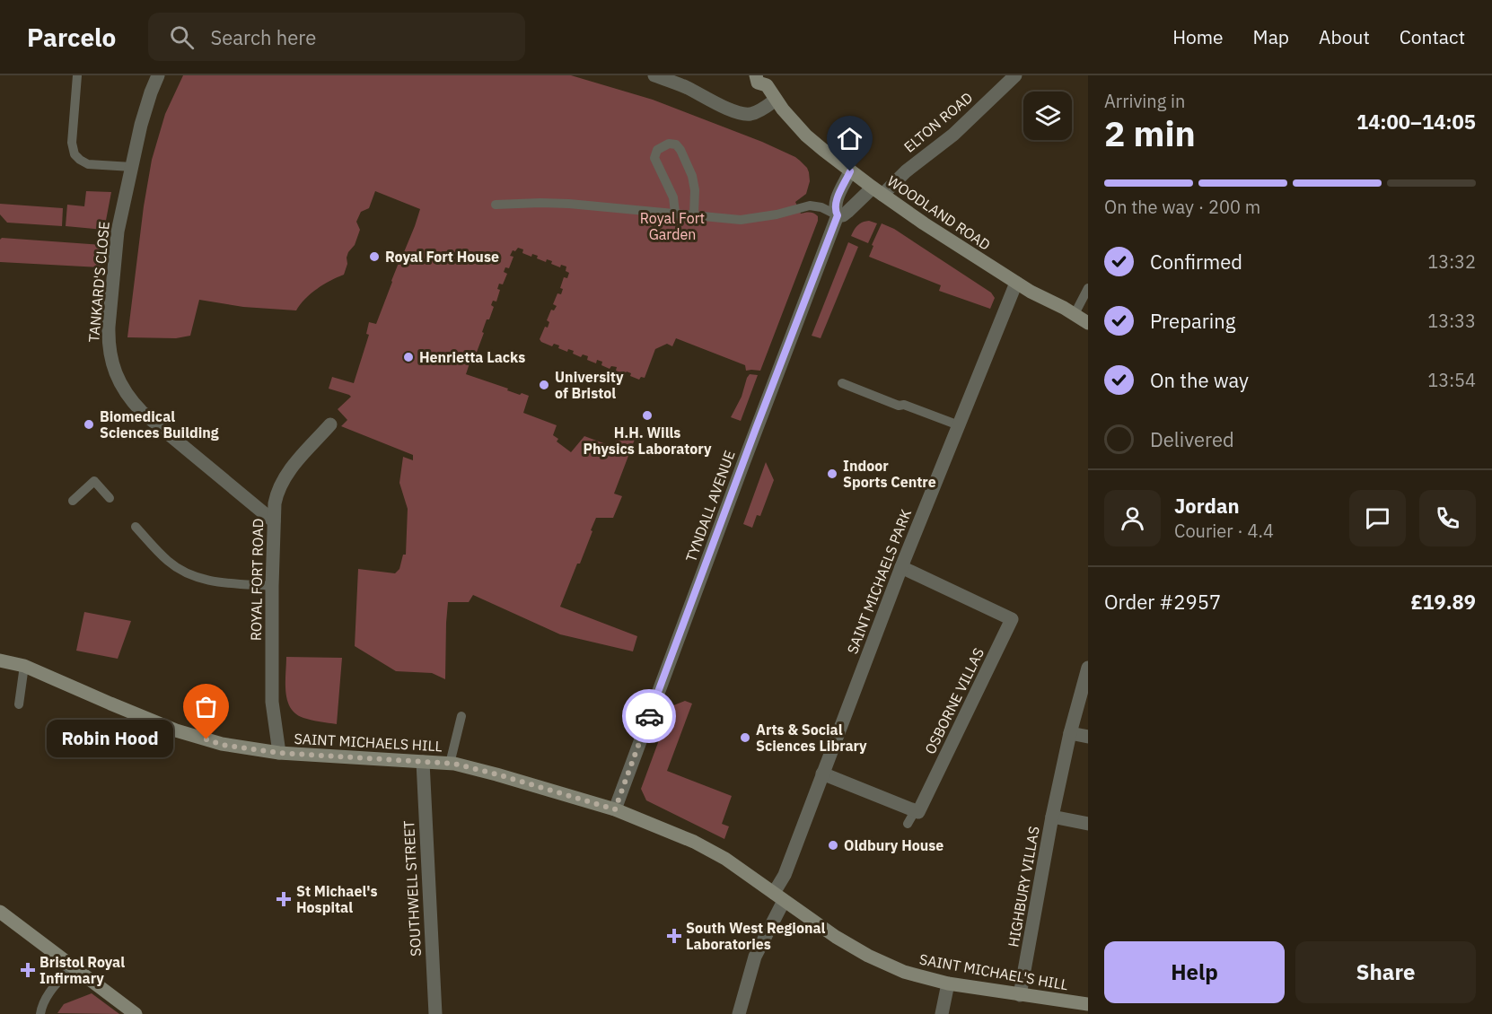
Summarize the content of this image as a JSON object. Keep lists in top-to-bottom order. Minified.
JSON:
{"streets":{"street":["ELTON ROAD","WOODLAND ROAD","TANKARD'S CLOSE","TYNDALL AVENUE","ROYAL FORT ROAD","SAINT MICHAELS PARK","OSBORNE VILLAS","SAINT MICHAELS HILL","HIGHBURY VILLAS","SOUTHWELL STREET","SAINT MICHAEL'S HILL"]},"crossings":[["ELTON ROAD","WOODLAND ROAD"],["WOODLAND ROAD","TYNDALL AVENUE"],["WOODLAND ROAD","SAINT MICHAELS PARK"],["TANKARD'S CLOSE","ROYAL FORT ROAD"],["TYNDALL AVENUE","SAINT MICHAELS HILL"],["ROYAL FORT ROAD","SAINT MICHAELS HILL"],["SAINT MICHAELS PARK","OSBORNE VILLAS"],["SAINT MICHAELS PARK","SAINT MICHAELS HILL"],["SAINT MICHAELS PARK","SAINT MICHAEL'S HILL"],["SAINT MICHAELS HILL","SOUTHWELL STREET"],["SAINT MICHAELS HILL","SAINT MICHAEL'S HILL"],["HIGHBURY VILLAS","SAINT MICHAEL'S HILL"]],"parks":["Royal Fort Garden"],"places":{"other":["Royal Fort House","Henrietta Lacks","University of Bristol","H.H. Wills Physics Laboratory","Biomedical Sciences Building","Indoor Sports Centre","Arts & Social Sciences Library","Robin Hood","Oldbury House"],"health":["St Michael's Hospital","South West Regional Laboratories","Bristol Royal Infirmary"]},"page":{"header":"Parcelo","search":"Search here","nav":["Home","Map","About","Contact"],"heading":["2 min","Arriving in","14:00–14:05"],"panel":["Jordan","Courier · 4.4","Order #2957","£19.89"],"bar":"On the way · 200 m","list":[["Confirmed","13:32"],["Preparing","13:33"],["On the way","13:54"],"Delivered"],"bubble":"Robin Hood","buttons":["Help","Share"]}}
